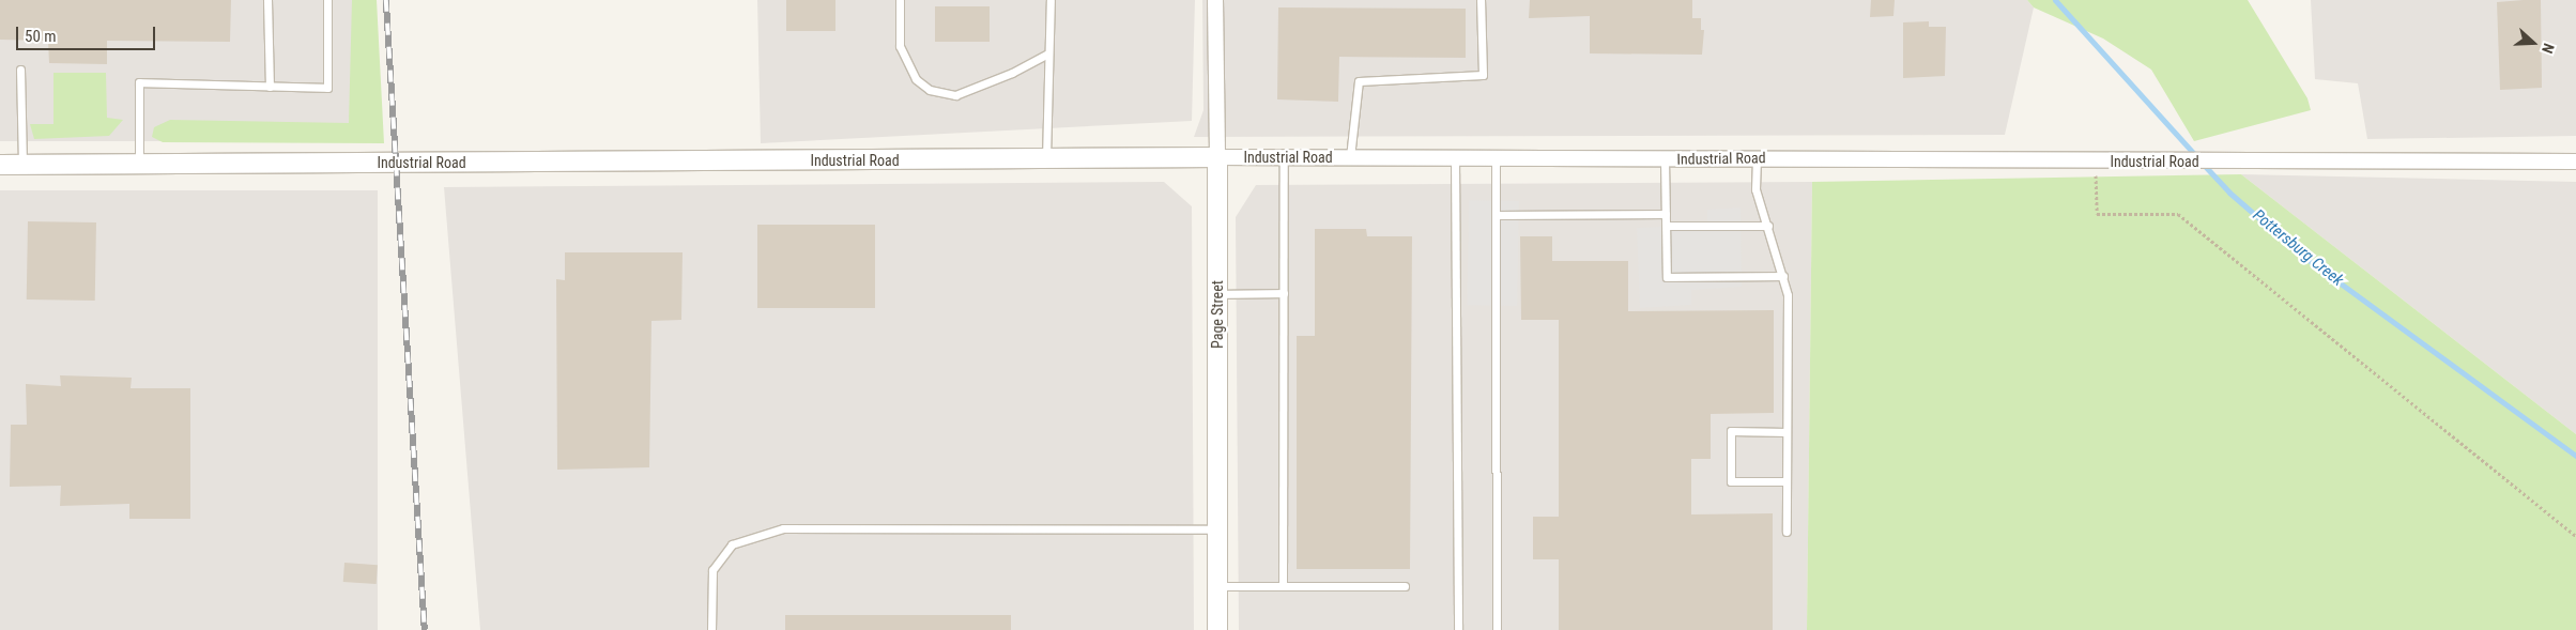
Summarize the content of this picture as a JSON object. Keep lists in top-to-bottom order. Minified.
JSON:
{"streets":{"street":["Industrial Road","Page Street"]},"crossings":[["Industrial Road","Page Street"]],"water":["Pottersburg Creek"],"scale_bar":"50 m","north":"right"}
